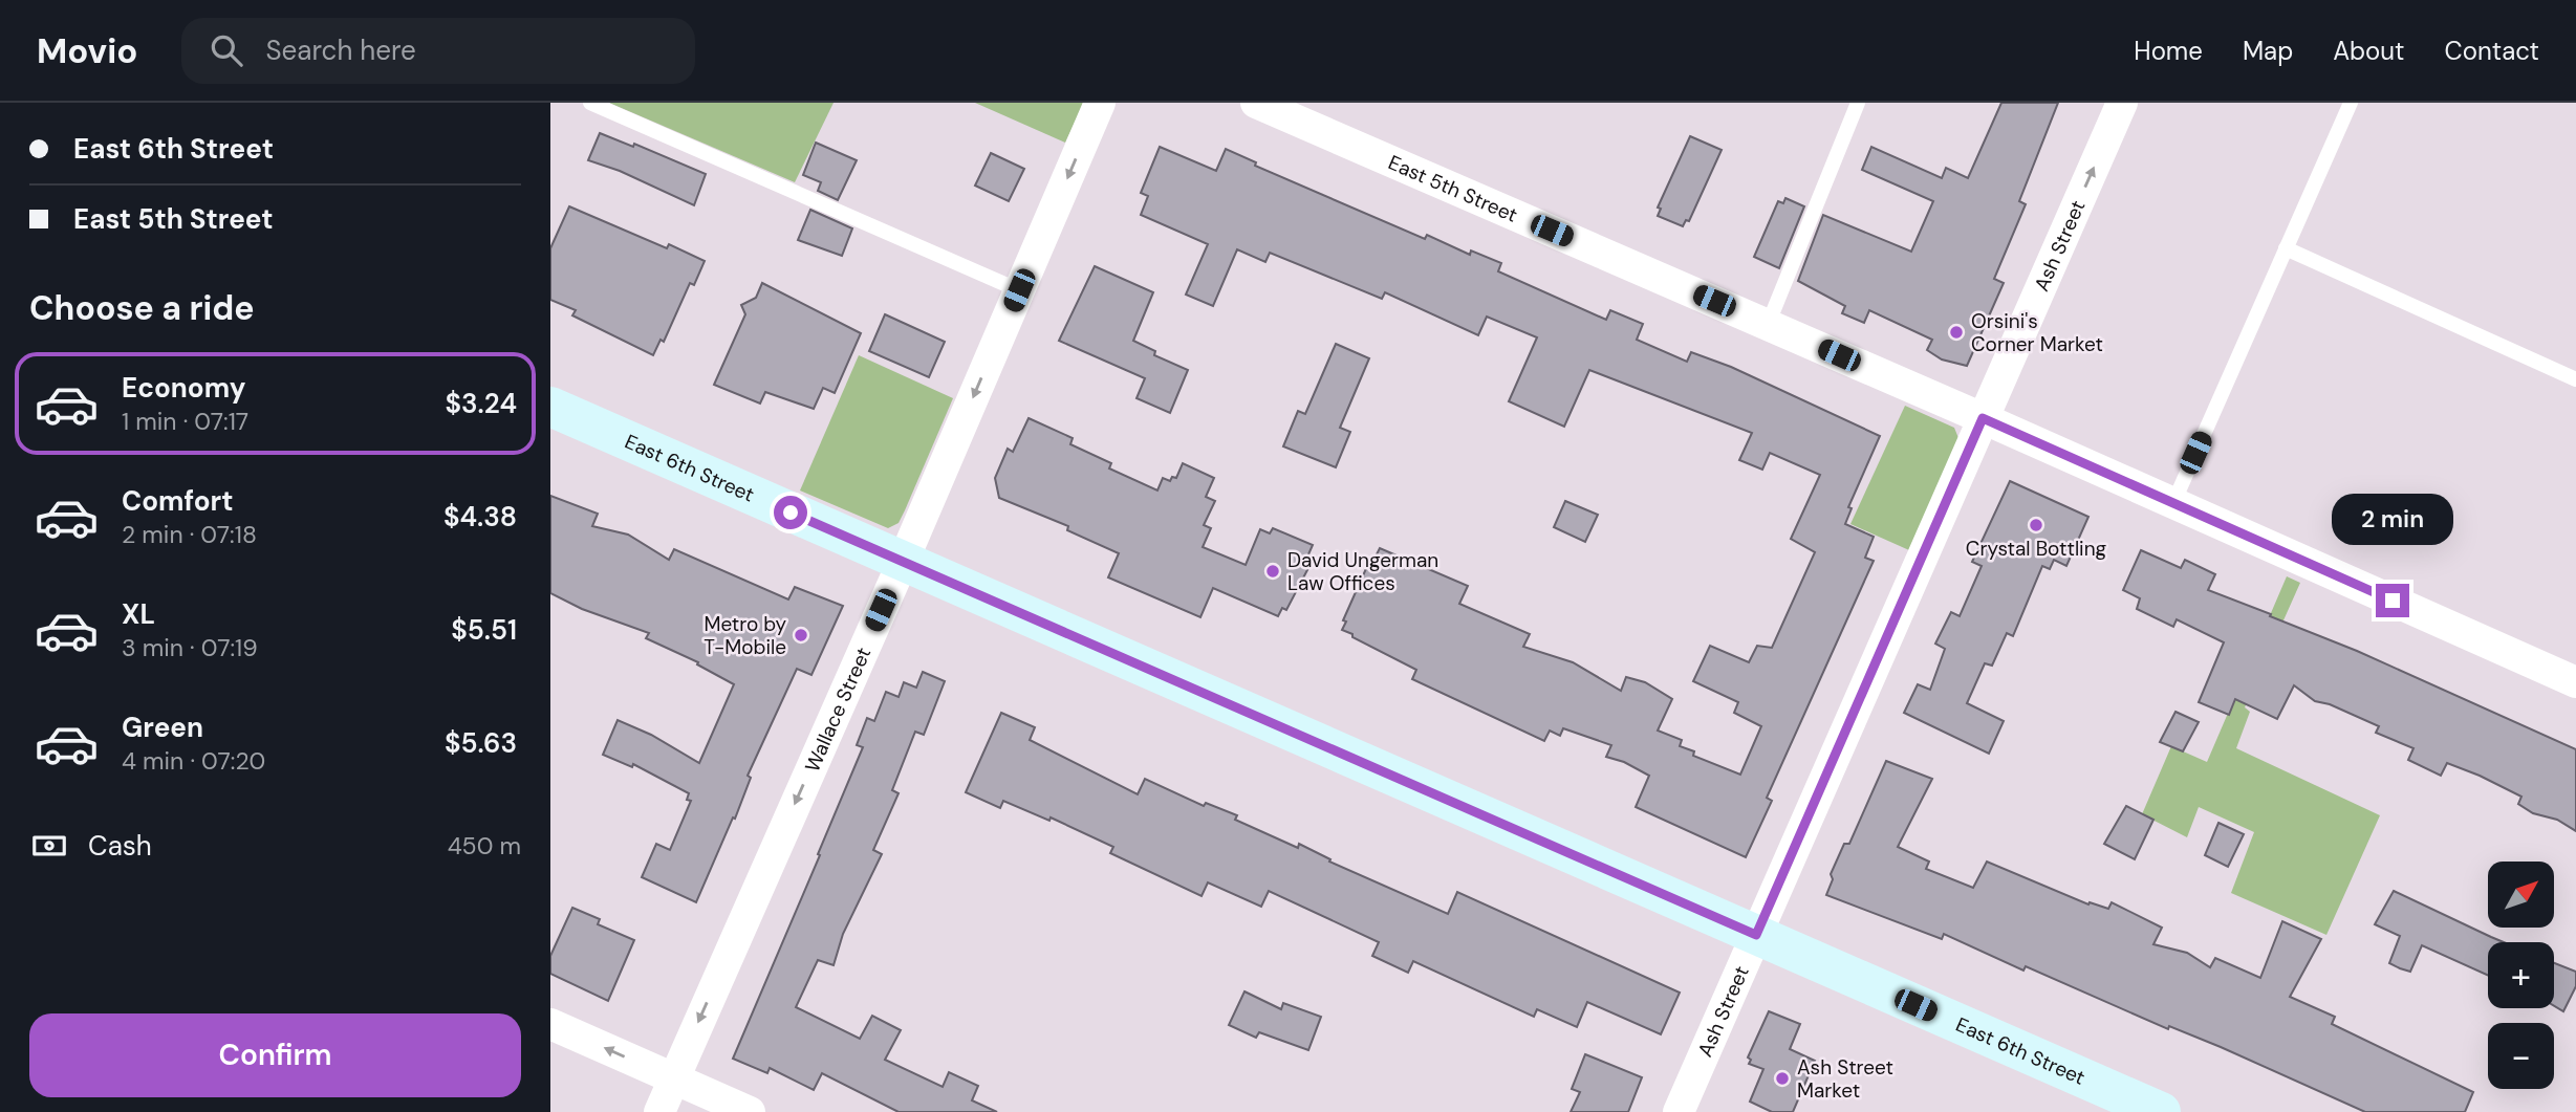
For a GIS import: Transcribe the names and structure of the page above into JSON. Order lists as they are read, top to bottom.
{
  "streets": {
    "main road": ["East 6th Street"],
    "street": ["East 5th Street", "Ash Street", "Wallace Street"]
  },
  "crossings": [
    ["East 5th Street", "Ash Street"],
    ["Ash Street", "East 6th Street"],
    ["East 6th Street", "Wallace Street"]
  ],
  "one_way": ["Wallace Street"],
  "places": [
    "Orsini's Corner Market",
    "Crystal Bottling",
    "David Ungerman Law Offices",
    "Metro by T-Mobile",
    "Ash Street Market"
  ],
  "north": "top right",
  "page": {
    "header": "Movio",
    "search": "Search here",
    "nav": [
      "Home",
      "Map",
      "About",
      "Contact"
    ],
    "banner": ["East 6th Street", "East 5th Street"],
    "heading": "Choose a ride",
    "list": [
      {
        "name": "Economy",
        "note": "1 min · 07:17",
        "value": "$3.24"
      },
      {
        "name": "Comfort",
        "note": "2 min · 07:18",
        "value": "$4.38"
      },
      {
        "name": "XL",
        "note": "3 min · 07:19",
        "value": "$5.51"
      },
      {
        "name": "Green",
        "note": "4 min · 07:20",
        "value": "$5.63"
      }
    ],
    "bubble": "2 min",
    "pay": ["Cash", "450 m"],
    "map_buttons": ["+", "−"],
    "buttons": "Confirm"
  }
}
